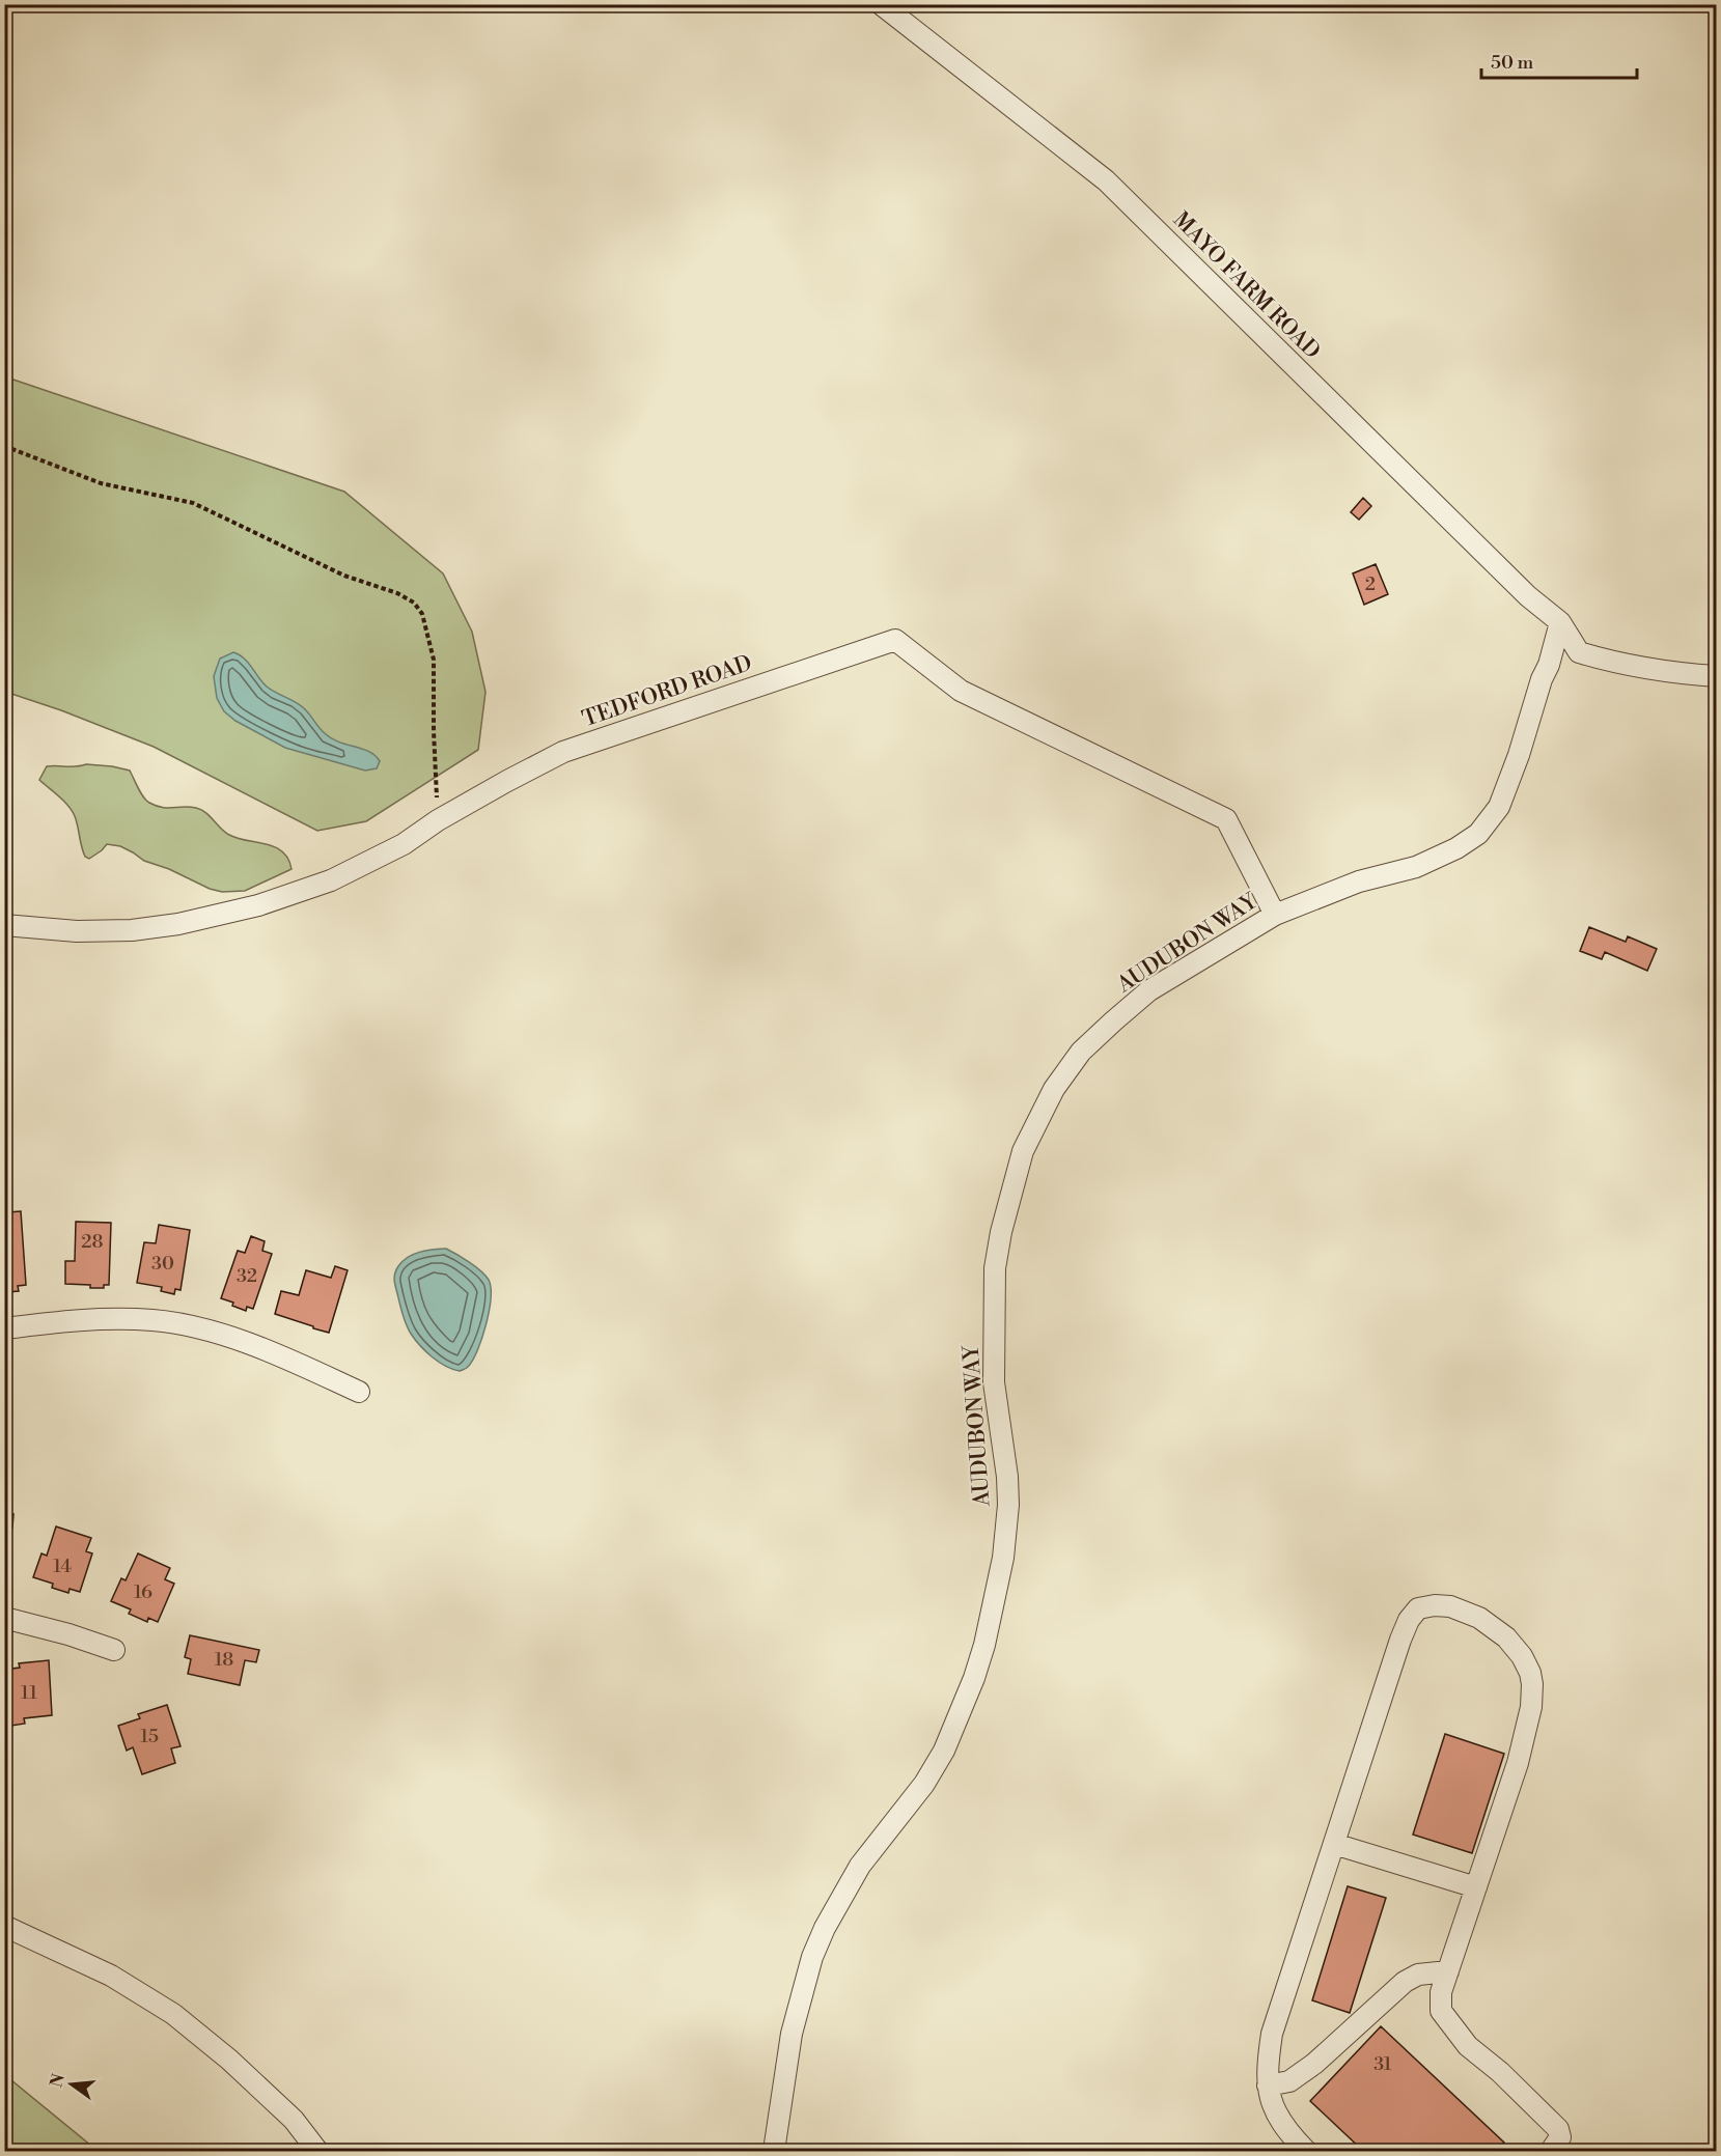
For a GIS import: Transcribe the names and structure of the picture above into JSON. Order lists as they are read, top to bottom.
{
  "streets": {
    "street": ["MAYO FARM ROAD", "TEDFORD ROAD", "AUDUBON WAY"]
  },
  "crossings": [
    ["MAYO FARM ROAD", "AUDUBON WAY"],
    ["TEDFORD ROAD", "AUDUBON WAY"]
  ],
  "house_numbers": [
    "2",
    "28",
    "30",
    "32",
    "14",
    "16",
    "18",
    "11",
    "15",
    "31"
  ],
  "scale_bar": "50 m",
  "north": "left"
}
